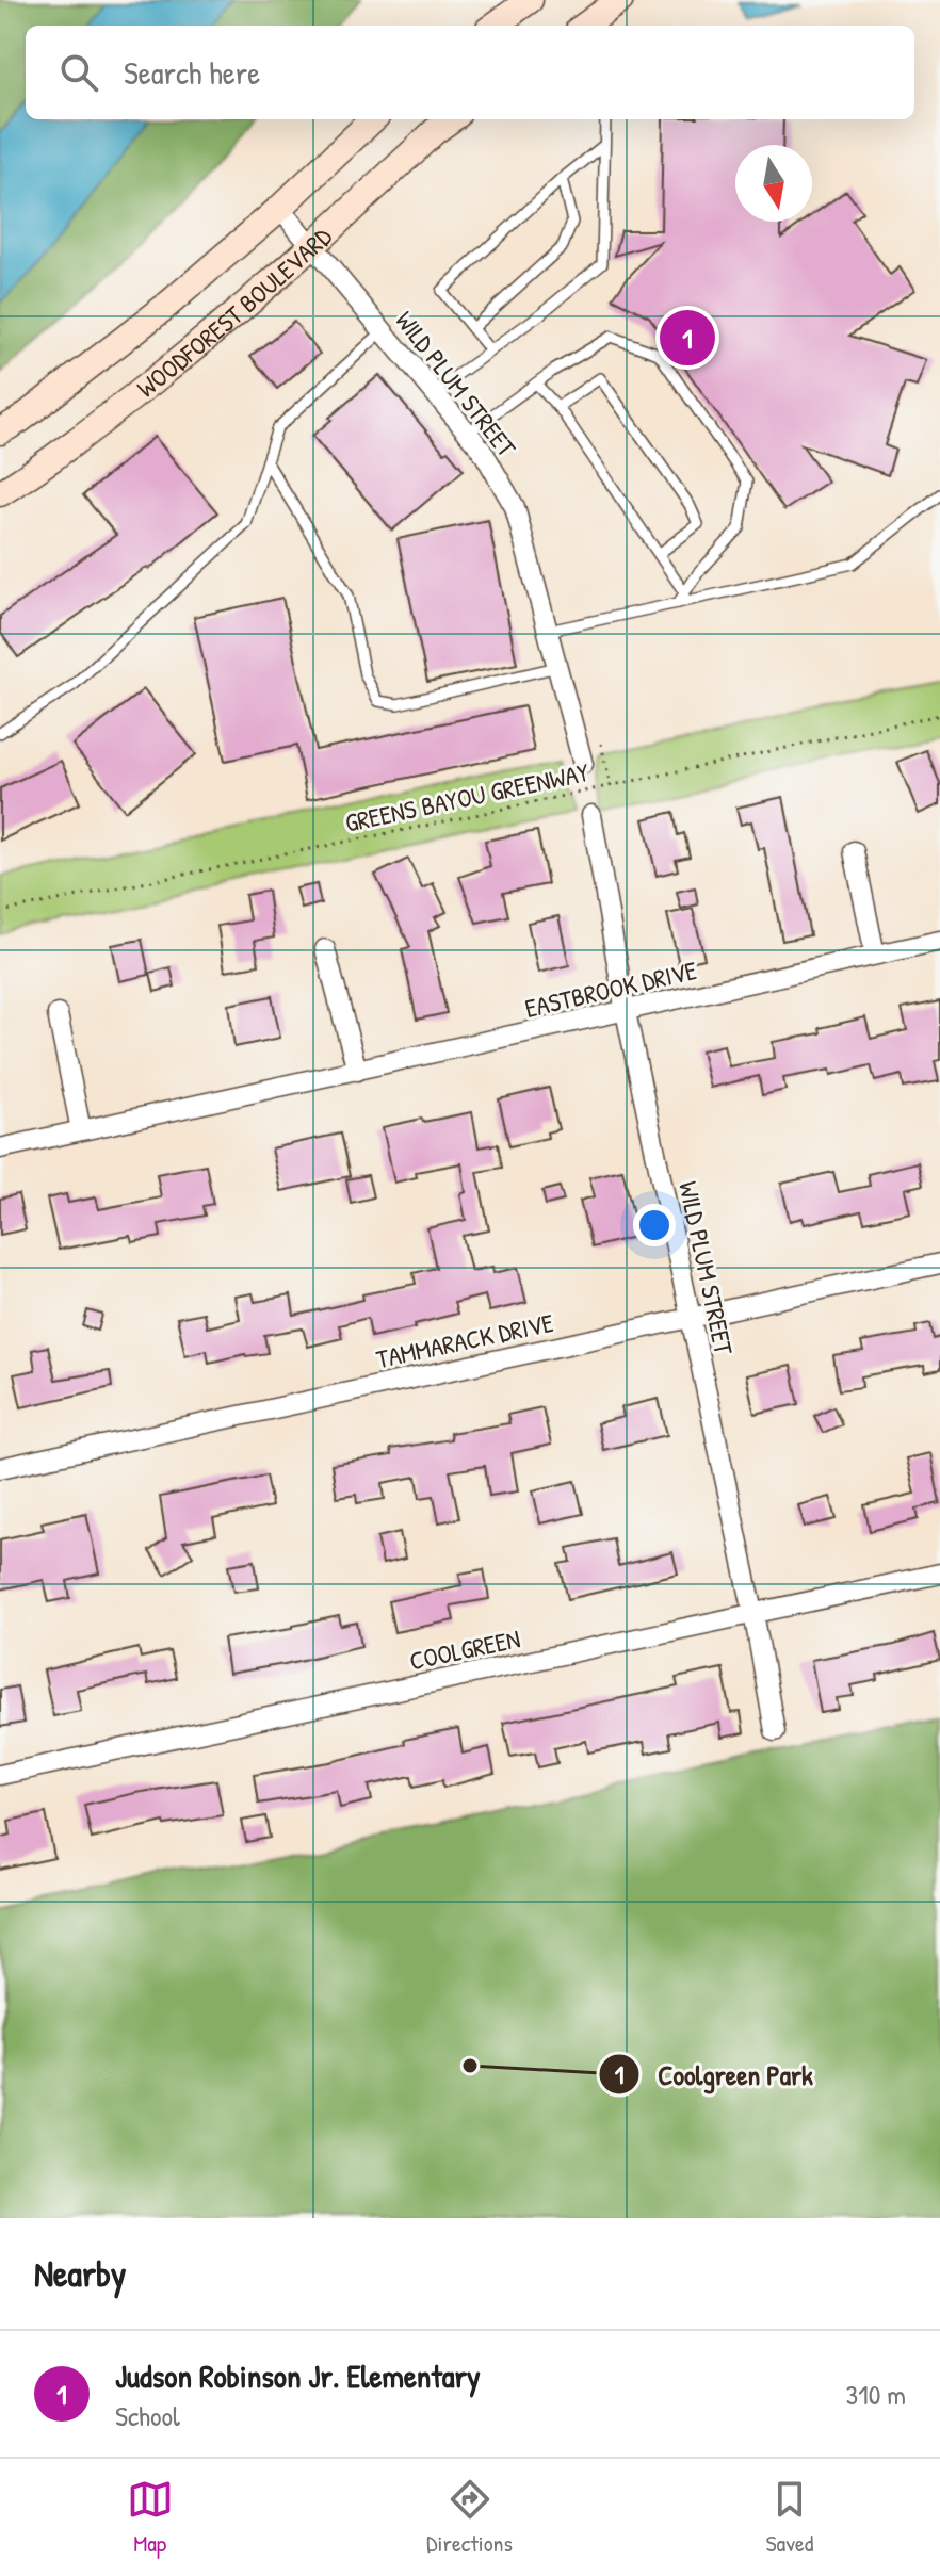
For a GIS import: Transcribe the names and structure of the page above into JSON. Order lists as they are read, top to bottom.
{
  "streets": {
    "main road": ["WOODFOREST BOULEVARD"],
    "street": [
      "WILD PLUM STREET",
      "EASTBROOK DRIVE",
      "TAMMARACK DRIVE",
      "COOLGREEN"
    ],
    "path": ["GREENS BAYOU GREENWAY"]
  },
  "crossings": [
    ["WOODFOREST BOULEVARD", "WILD PLUM STREET"],
    ["WILD PLUM STREET", "EASTBROOK DRIVE"],
    ["WILD PLUM STREET", "TAMMARACK DRIVE"],
    ["WILD PLUM STREET", "COOLGREEN"]
  ],
  "places": ["Coolgreen Park"],
  "north": "bottom",
  "page": {
    "search": "Search here",
    "pins": "1",
    "heading": "Nearby",
    "list": [
      {
        "mark": "1",
        "name": "Judson Robinson Jr. Elementary",
        "note": "School",
        "value": "310 m"
      }
    ],
    "nav": ["Map", "Directions", "Saved"]
  }
}
